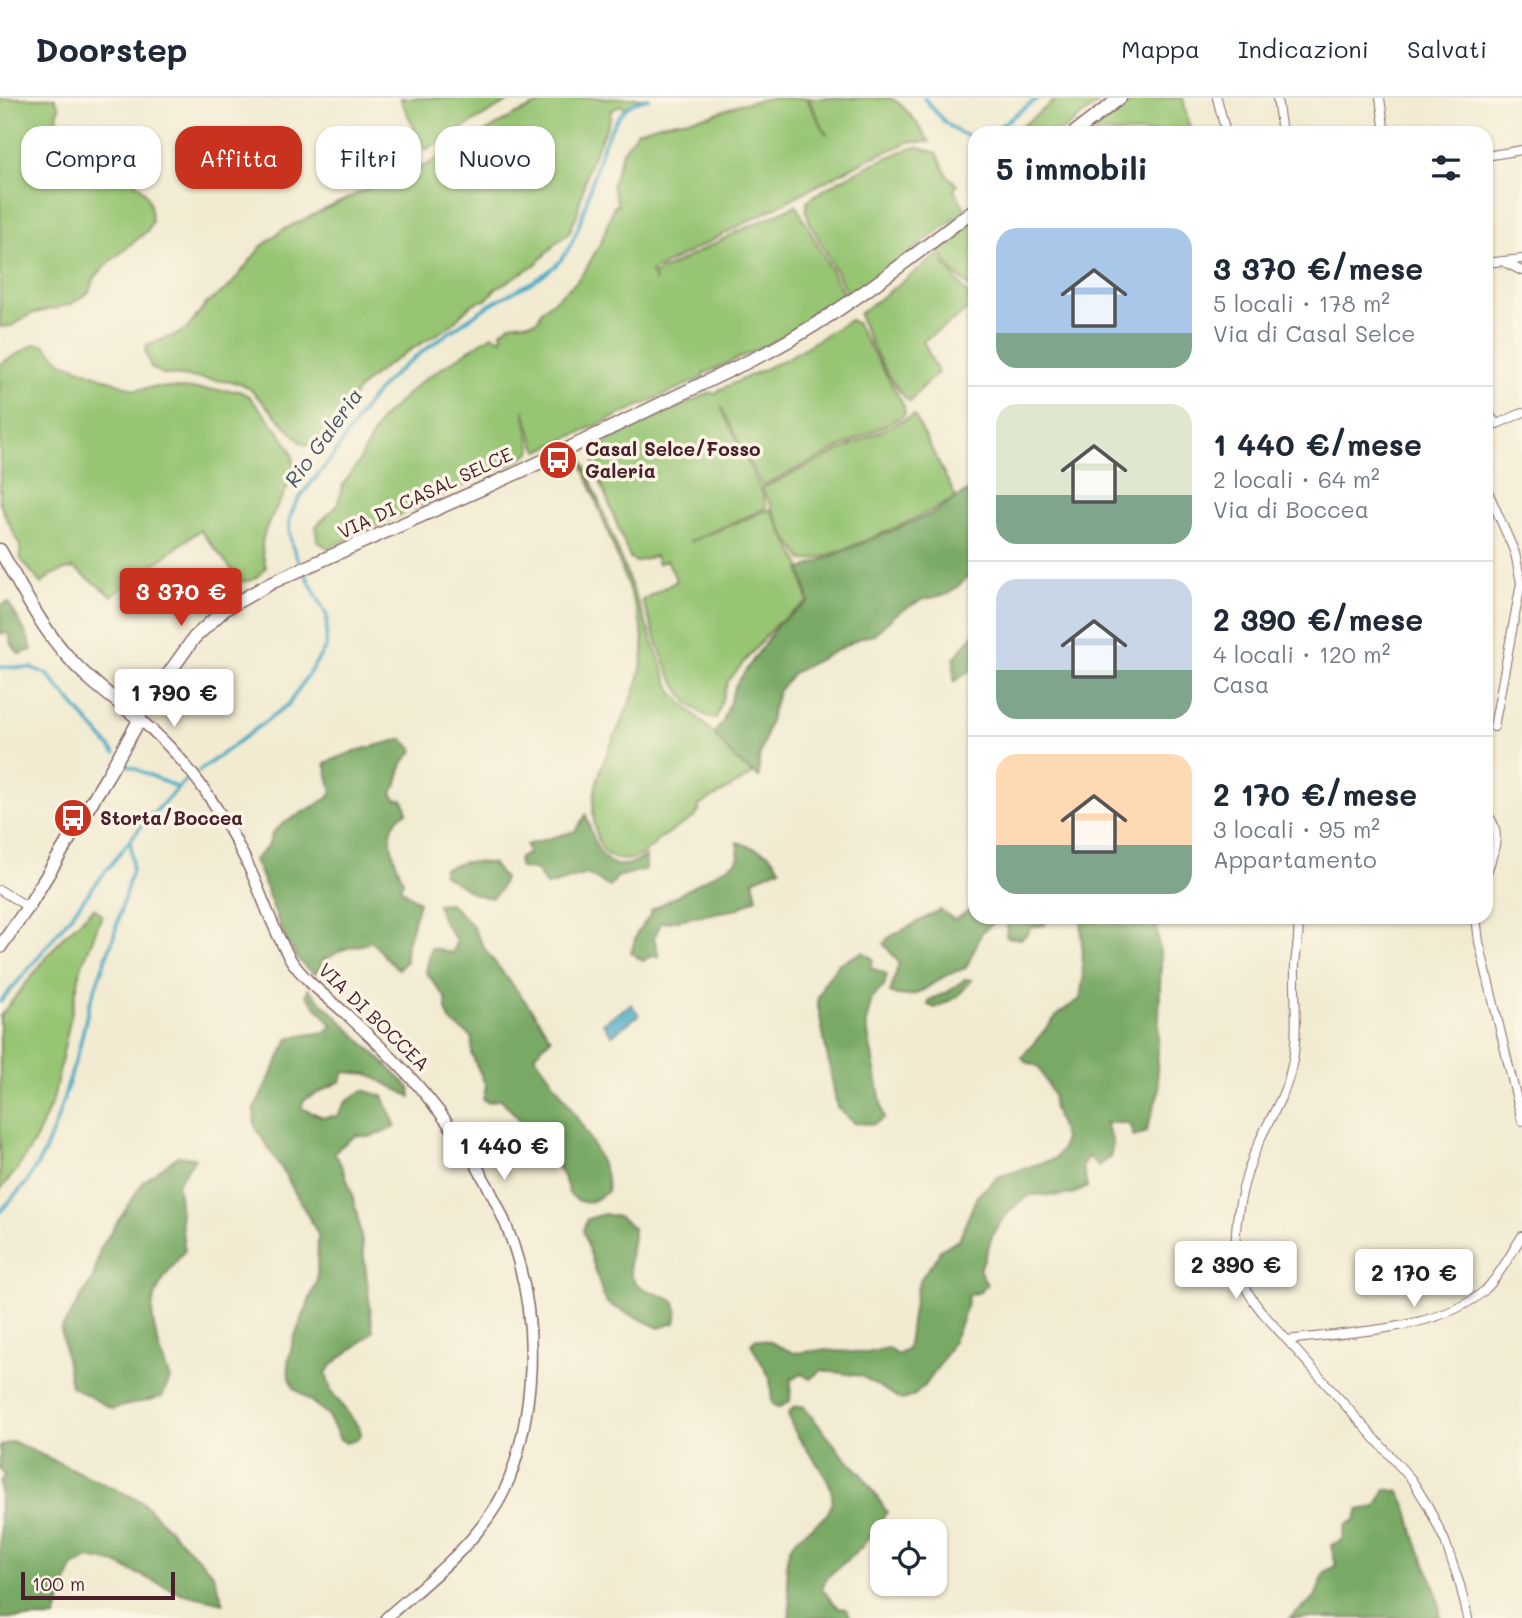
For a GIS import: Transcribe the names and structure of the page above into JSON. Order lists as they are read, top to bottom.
{
  "streets": {
    "main road": ["VIA DI CASAL SELCE", "VIA DI BOCCEA"]
  },
  "crossings": [
    ["VIA DI CASAL SELCE", "VIA DI BOCCEA"]
  ],
  "water": ["Rio Galeria"],
  "places": {
    "bus stop": ["Casal Selce/Fosso Galeria", "Storta/Boccea"]
  },
  "scale_bar": "100 m",
  "page": {
    "header": "Doorstep",
    "nav": ["Mappa", "Indicazioni", "Salvati"],
    "chip": [
      "Compra",
      "Affitta",
      "Filtri",
      "Nuovo"
    ],
    "heading": "5 immobili",
    "list": [
      {
        "name": "3 370 €/mese",
        "note": "5 locali · 178 m² · Via di Casal Selce"
      },
      {
        "name": "1 440 €/mese",
        "note": "2 locali · 64 m² · Via di Boccea"
      },
      {
        "name": "2 390 €/mese",
        "note": "4 locali · 120 m² · Casa"
      },
      {
        "name": "2 170 €/mese",
        "note": "3 locali · 95 m² · Appartamento"
      }
    ],
    "price": [
      "3 370 €",
      "1 790 €",
      "1 440 €",
      "2 390 €",
      "2 170 €"
    ],
    "scale": "100 m"
  }
}
